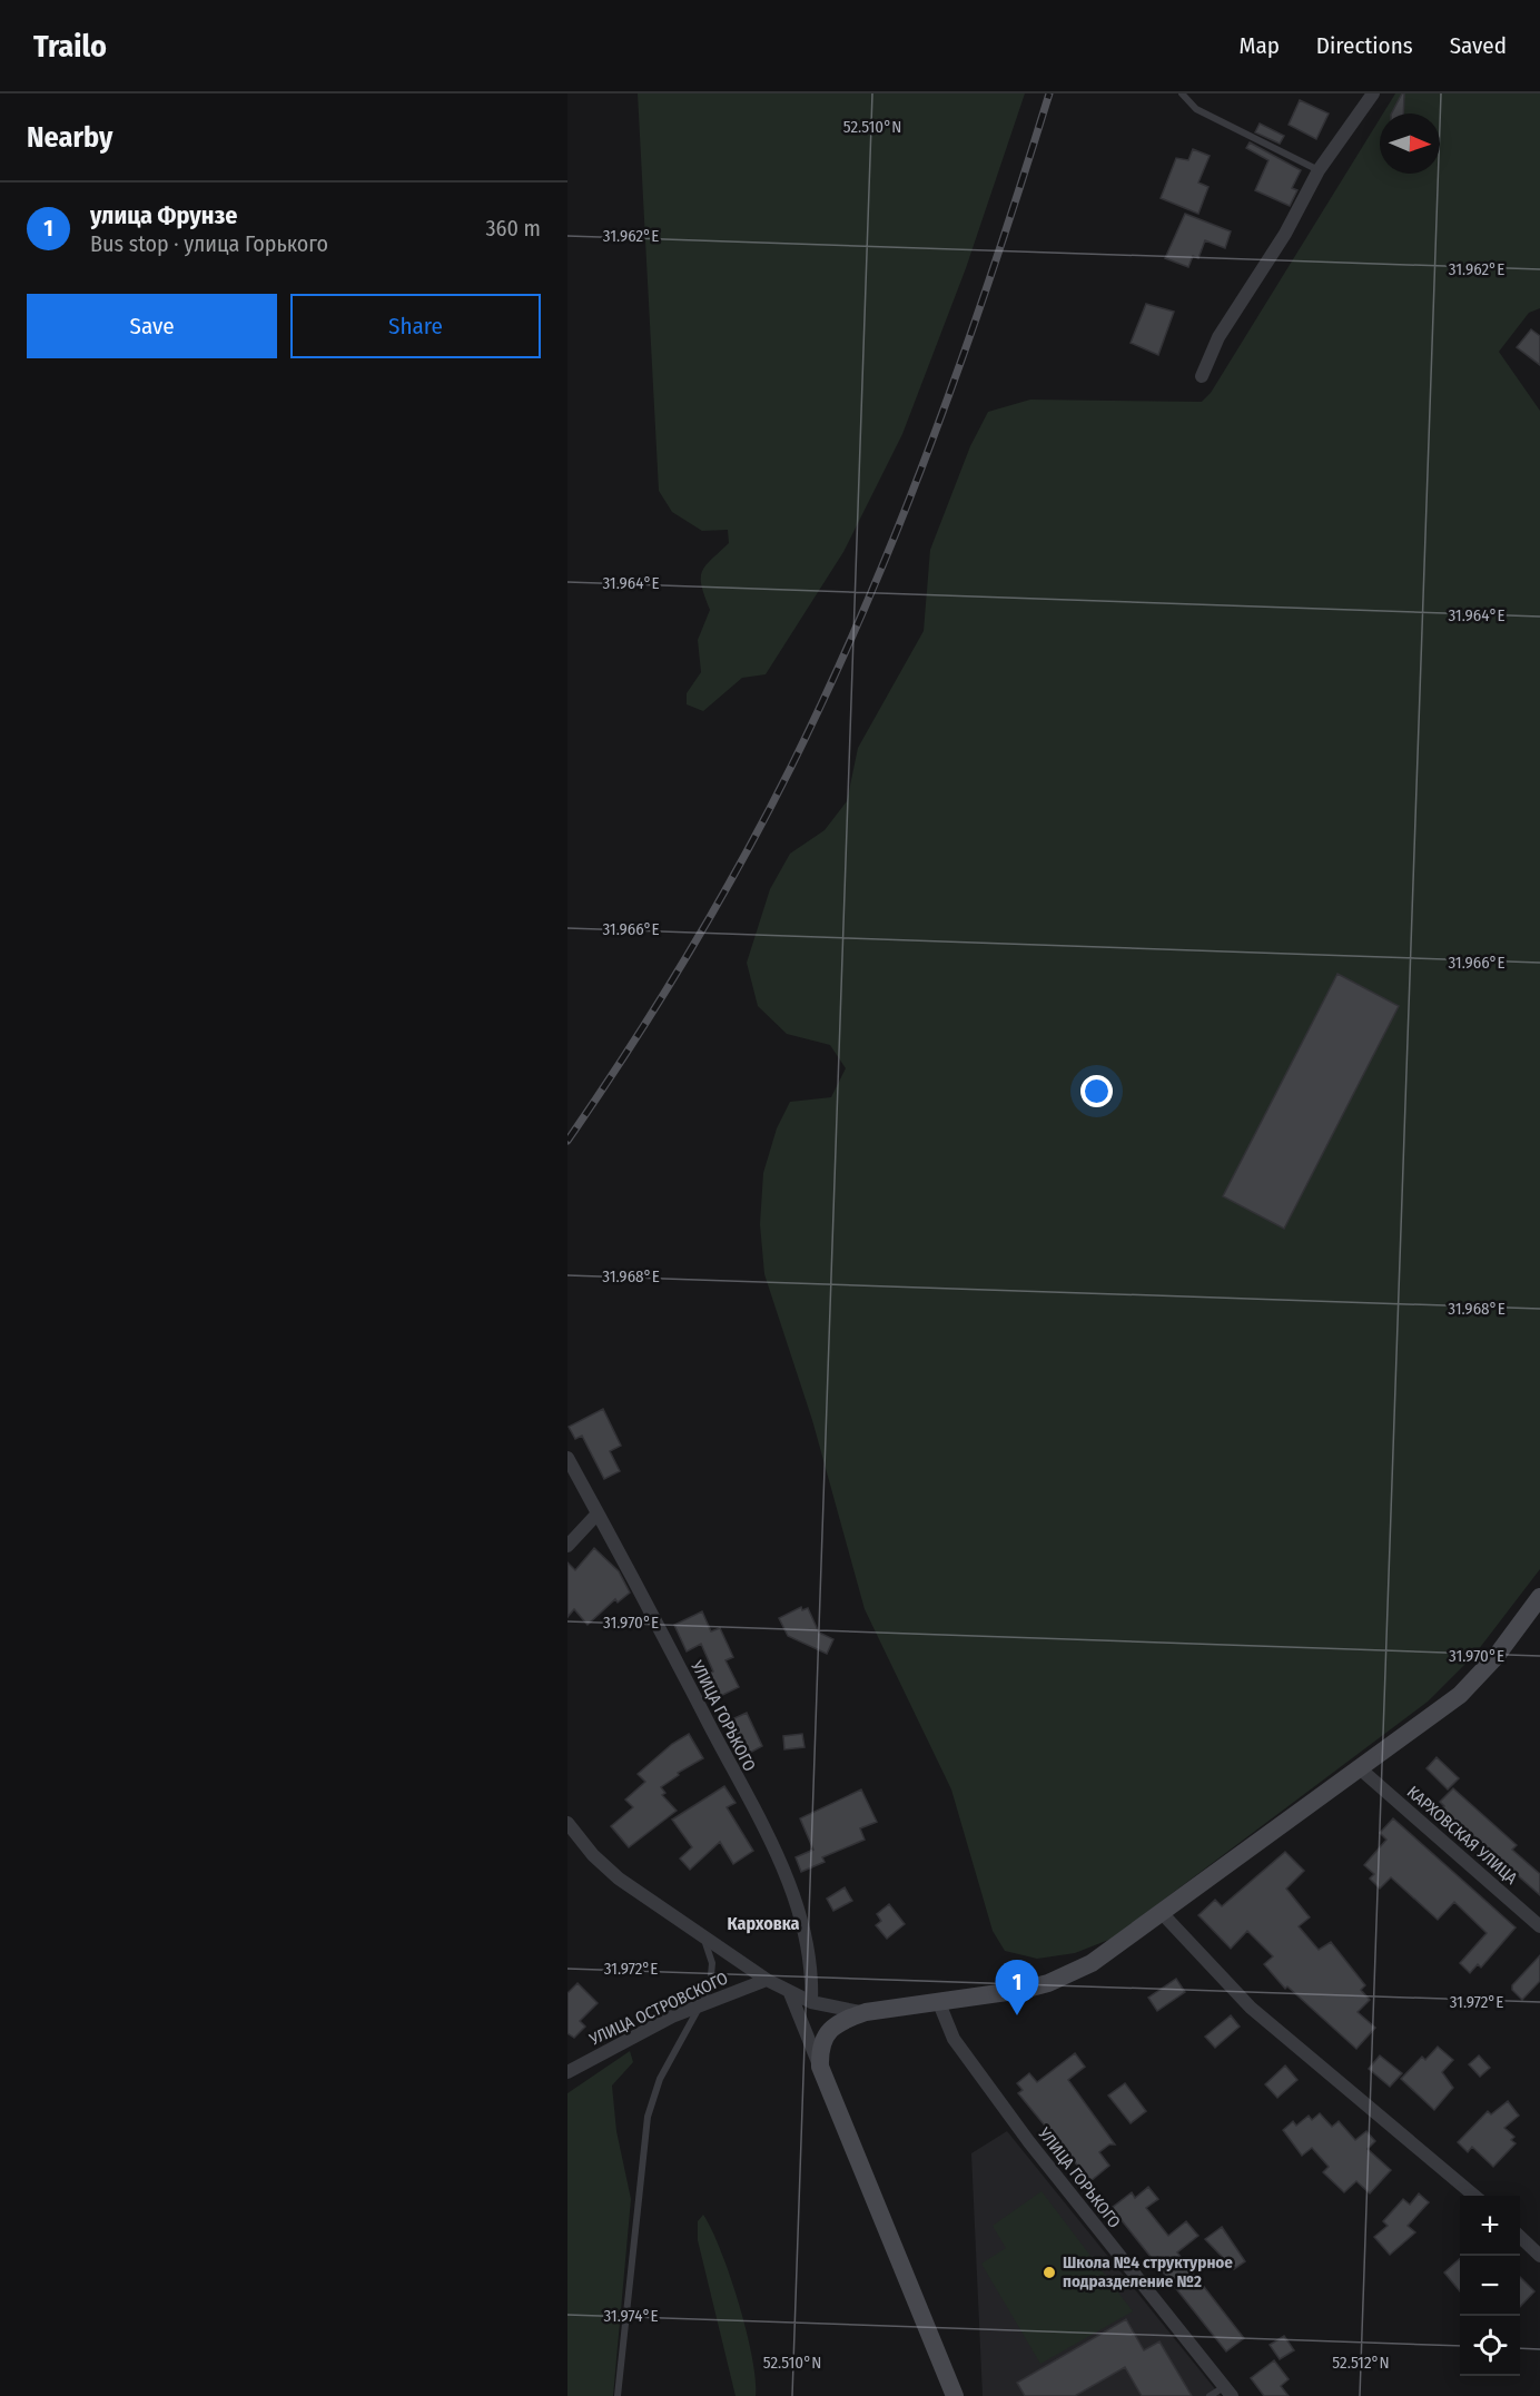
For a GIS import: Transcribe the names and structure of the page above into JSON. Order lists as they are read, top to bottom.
{
  "streets": {
    "street": ["УЛИЦА ГОРЬКОГО", "КАРХОВСКАЯ УЛИЦА", "УЛИЦА ОСТРОВСКОГО"]
  },
  "districts": ["Карховка"],
  "places": ["Школа №4 структурное подразделение №2"],
  "north": "right",
  "page": {
    "header": "Trailo",
    "nav": ["Map", "Directions", "Saved"],
    "heading": "Nearby",
    "list": [
      {
        "mark": "1",
        "name": "улица Фрунзе",
        "note": "Bus stop · улица Горького",
        "value": "360 m"
      }
    ],
    "buttons": ["Save", "Share"],
    "pins": "1",
    "map_buttons": ["+", "−"]
  },
  "coordinates": [
    "52.510°N",
    "31.962°E",
    "31.964°E",
    "31.966°E",
    "31.968°E",
    "31.970°E",
    "31.972°E",
    "31.974°E",
    "52.512°N"
  ]
}
